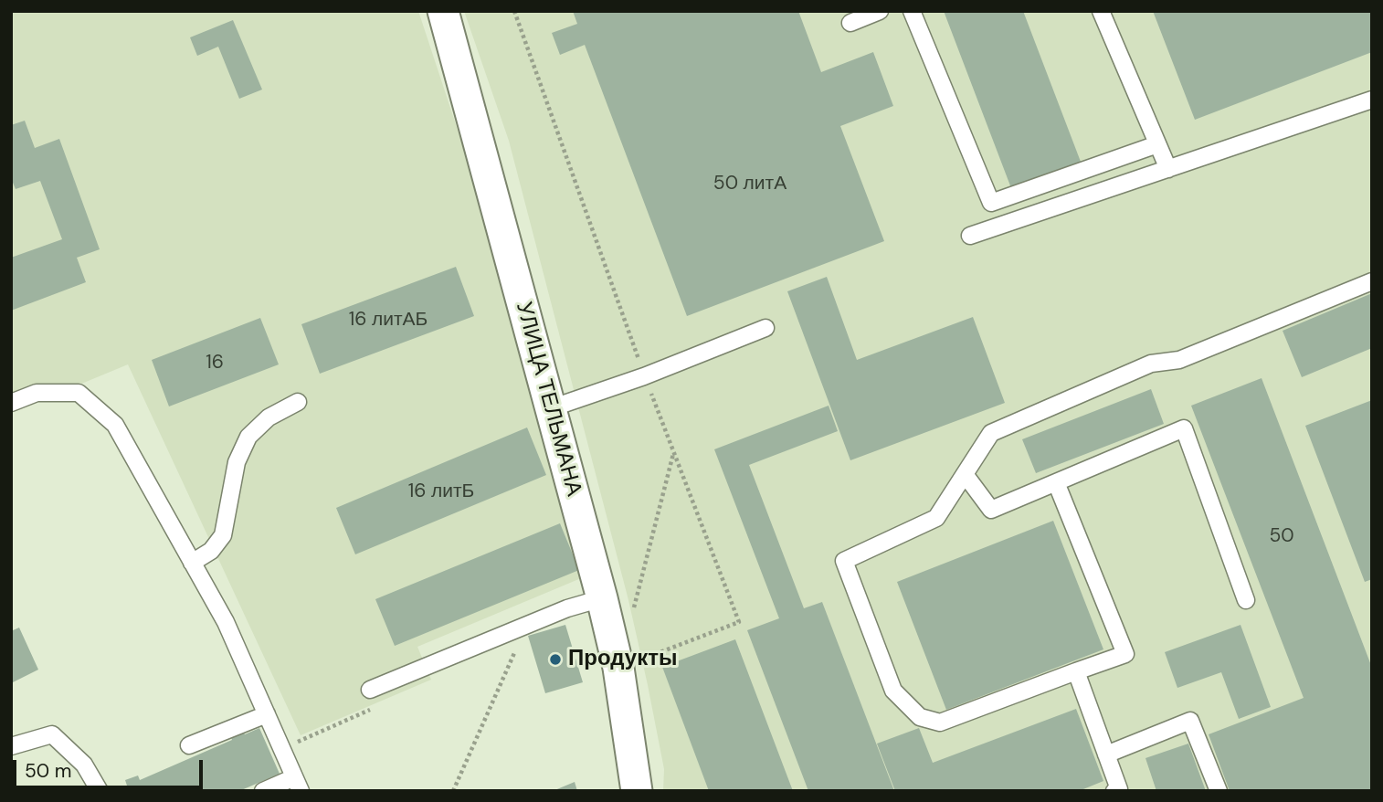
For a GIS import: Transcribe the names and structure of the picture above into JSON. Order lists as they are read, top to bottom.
{
  "streets": {
    "street": ["УЛИЦА ТЕЛЬМАНА"]
  },
  "places": ["Продукты"],
  "house_numbers": [
    "50 литА",
    "16 литАБ",
    "16",
    "16 литБ",
    "50"
  ],
  "scale_bar": "50 m"
}
